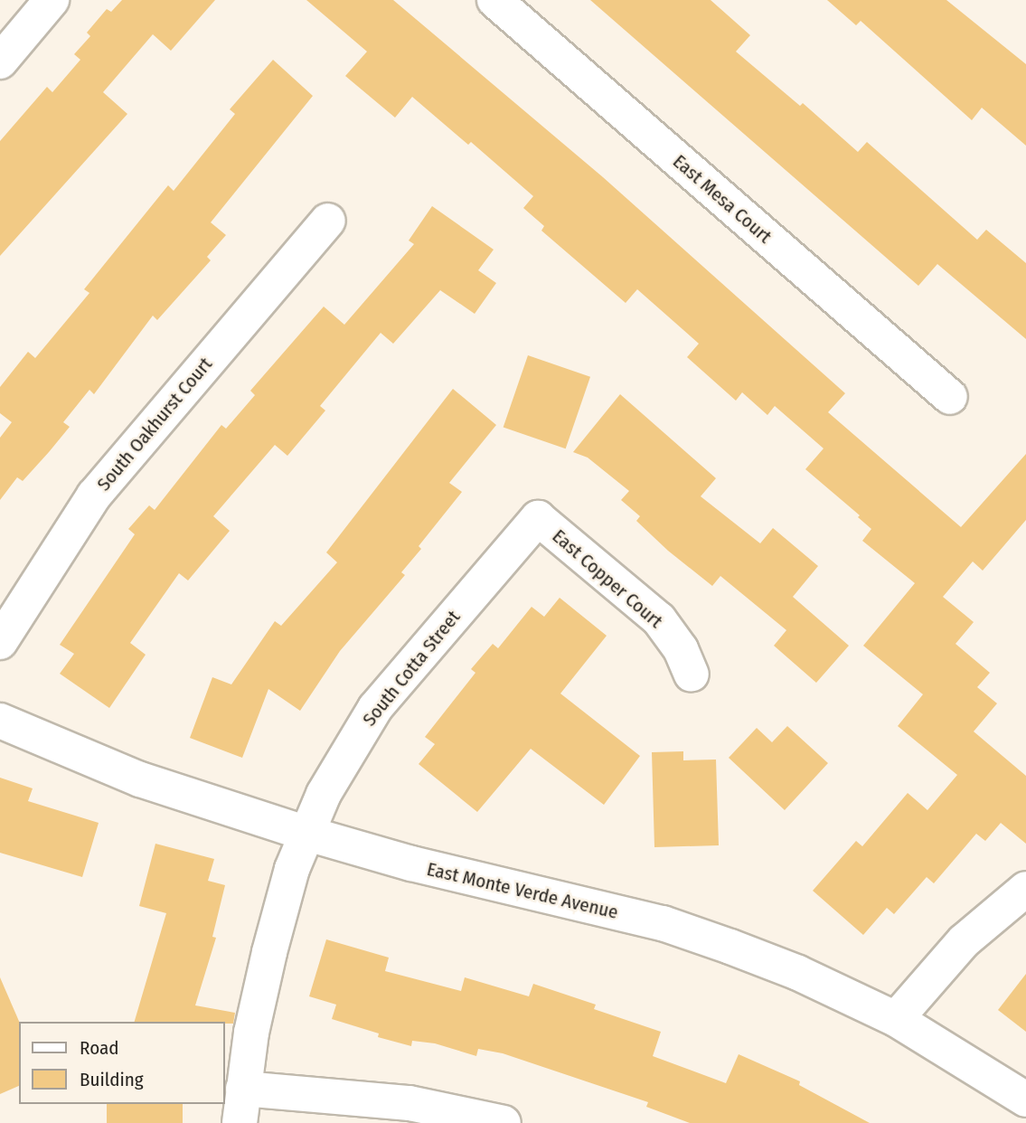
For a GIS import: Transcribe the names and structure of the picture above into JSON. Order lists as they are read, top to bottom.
{
  "streets": {
    "street": [
      "East Mesa Court",
      "South Oakhurst Court",
      "East Copper Court",
      "South Cotta Street",
      "East Monte Verde Avenue"
    ]
  },
  "crossings": [
    ["East Copper Court", "South Cotta Street"],
    ["South Cotta Street", "East Monte Verde Avenue"]
  ],
  "legend": ["Road", "Building"]
}
